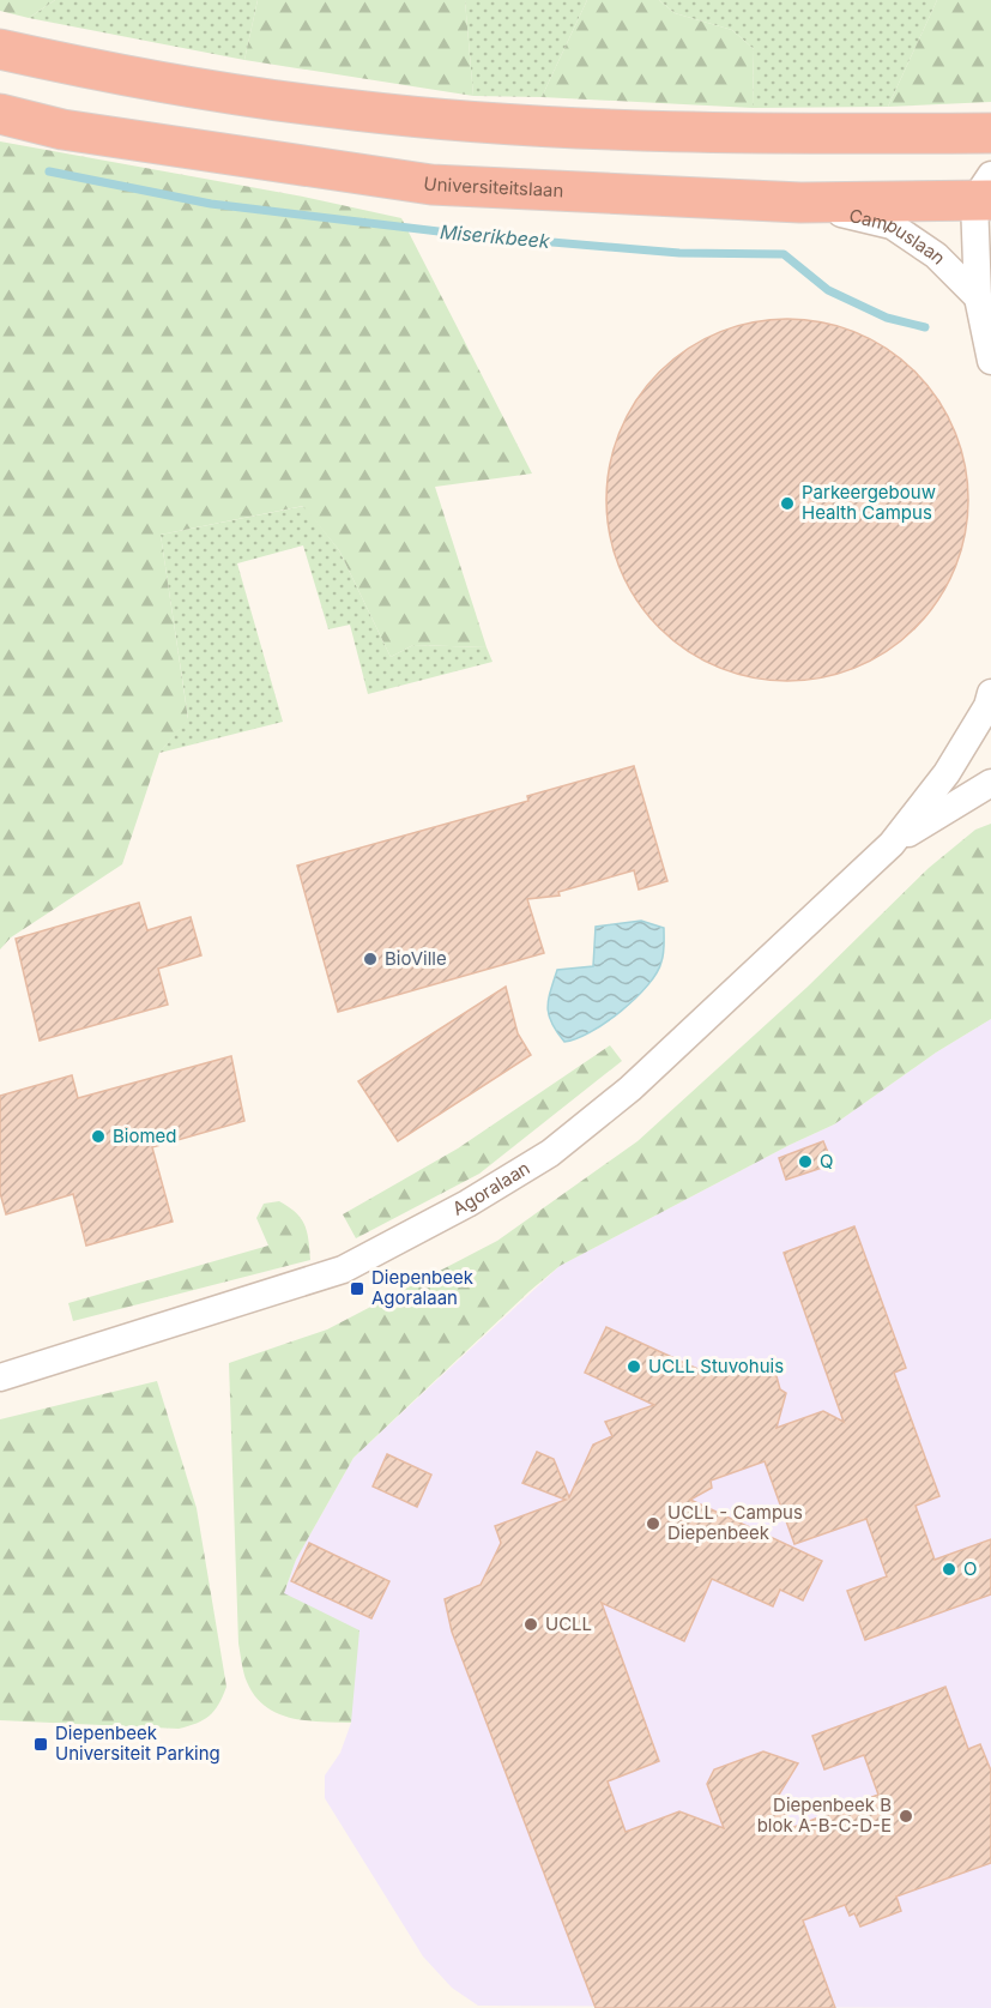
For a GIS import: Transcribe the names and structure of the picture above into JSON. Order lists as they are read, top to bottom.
{
  "streets": {
    "highway": ["Universiteitslaan"],
    "street": ["Campuslaan", "Agoralaan"]
  },
  "crossings": [
    ["Universiteitslaan", "Campuslaan"]
  ],
  "water": ["Miserikbeek"],
  "places": {
    "other": [
      "Parkeergebouw Health Campus",
      "BioVille",
      "Biomed",
      "Q",
      "UCLL Stuvohuis",
      "UCLL - Campus Diepenbeek",
      "O",
      "UCLL",
      "Diepenbeek B blok A-B-C-D-E"
    ],
    "transit": ["Diepenbeek Agoralaan", "Diepenbeek Universiteit Parking"]
  }
}
